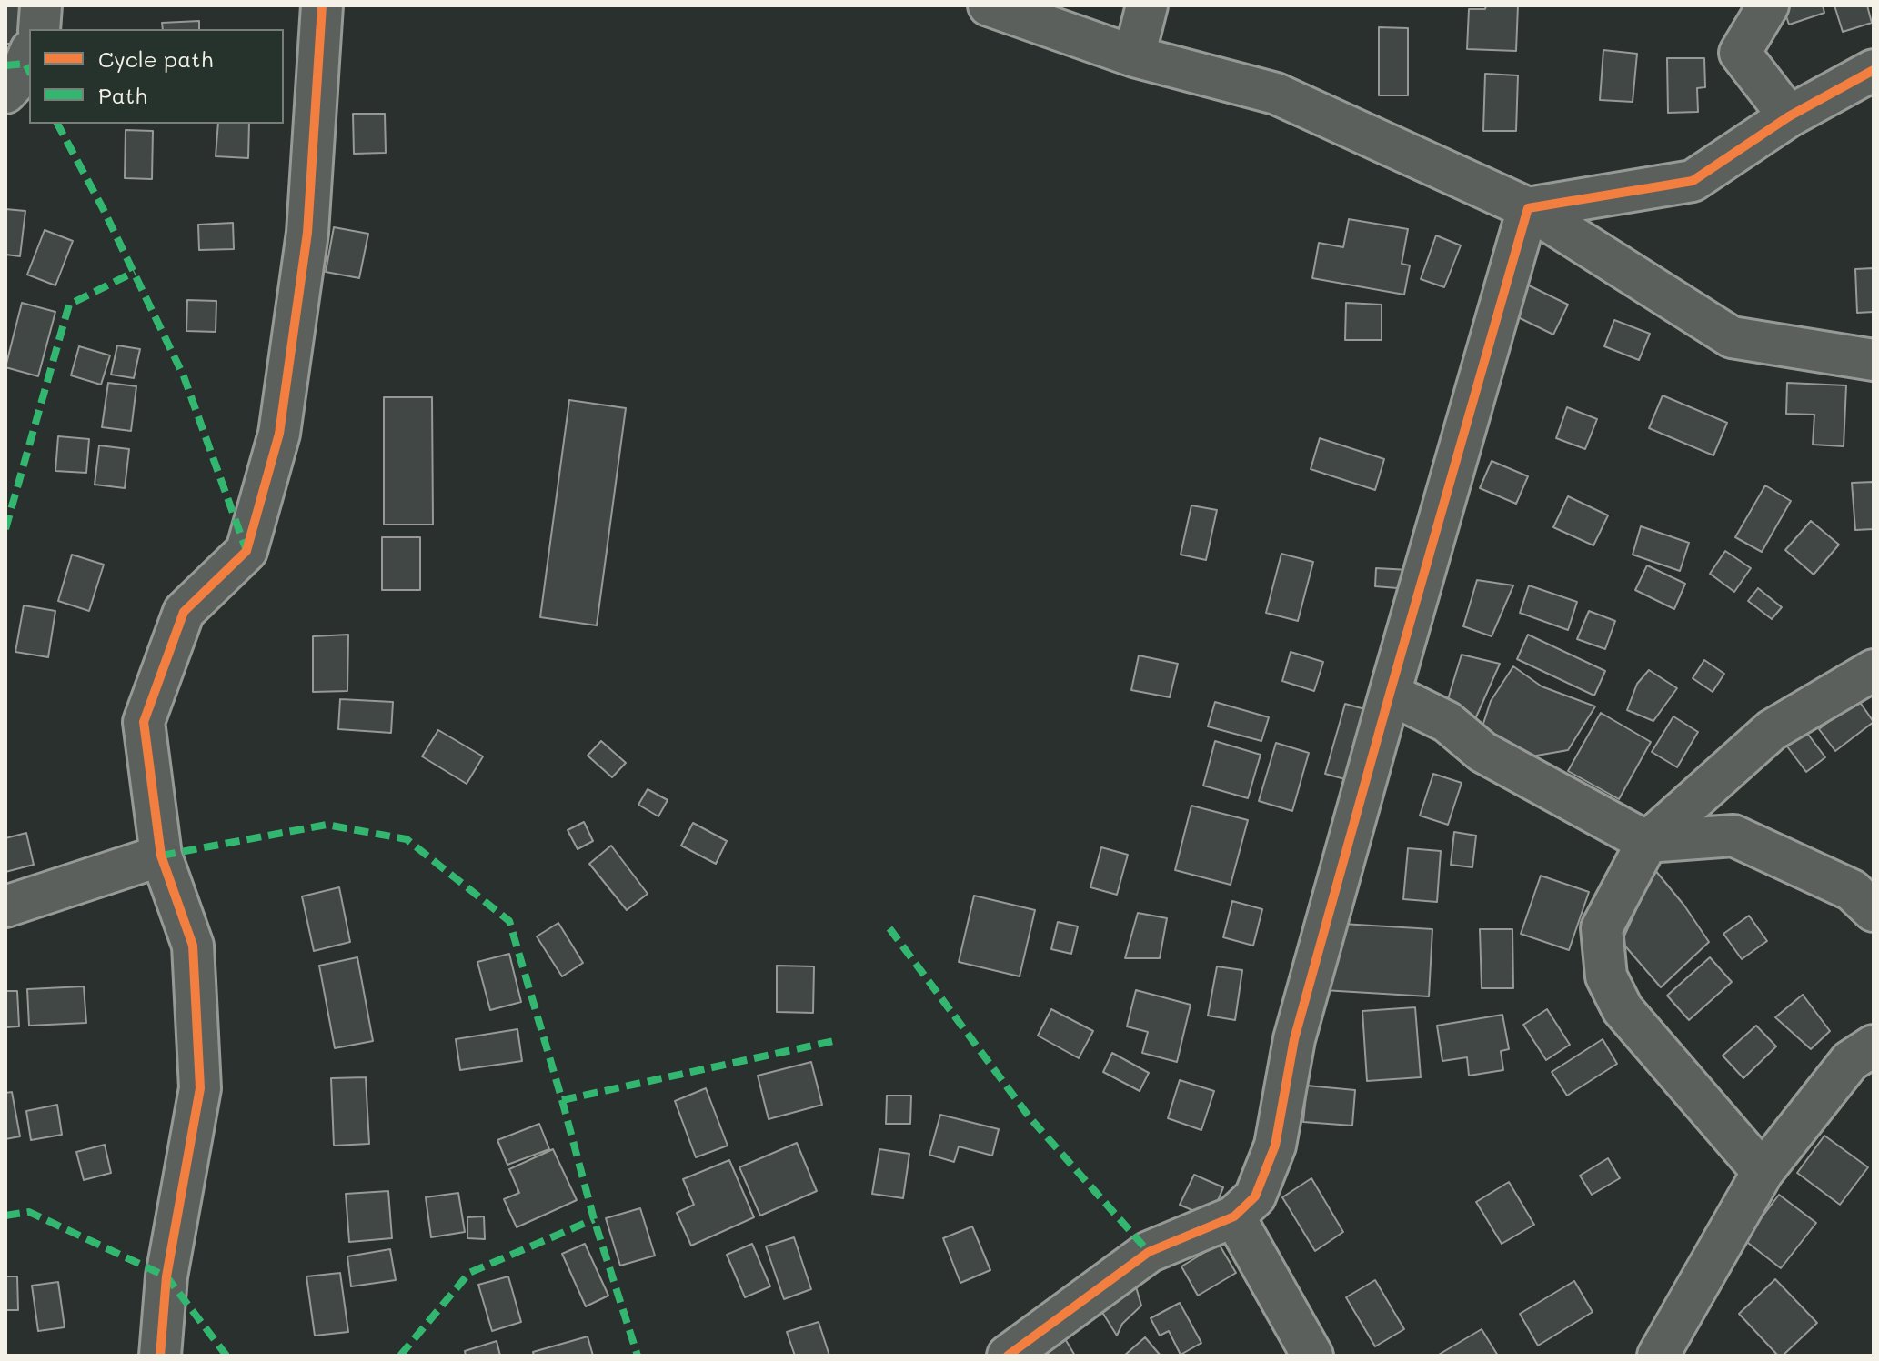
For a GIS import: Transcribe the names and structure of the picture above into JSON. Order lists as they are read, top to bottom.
{
  "legend": ["Cycle path", "Path"]
}
